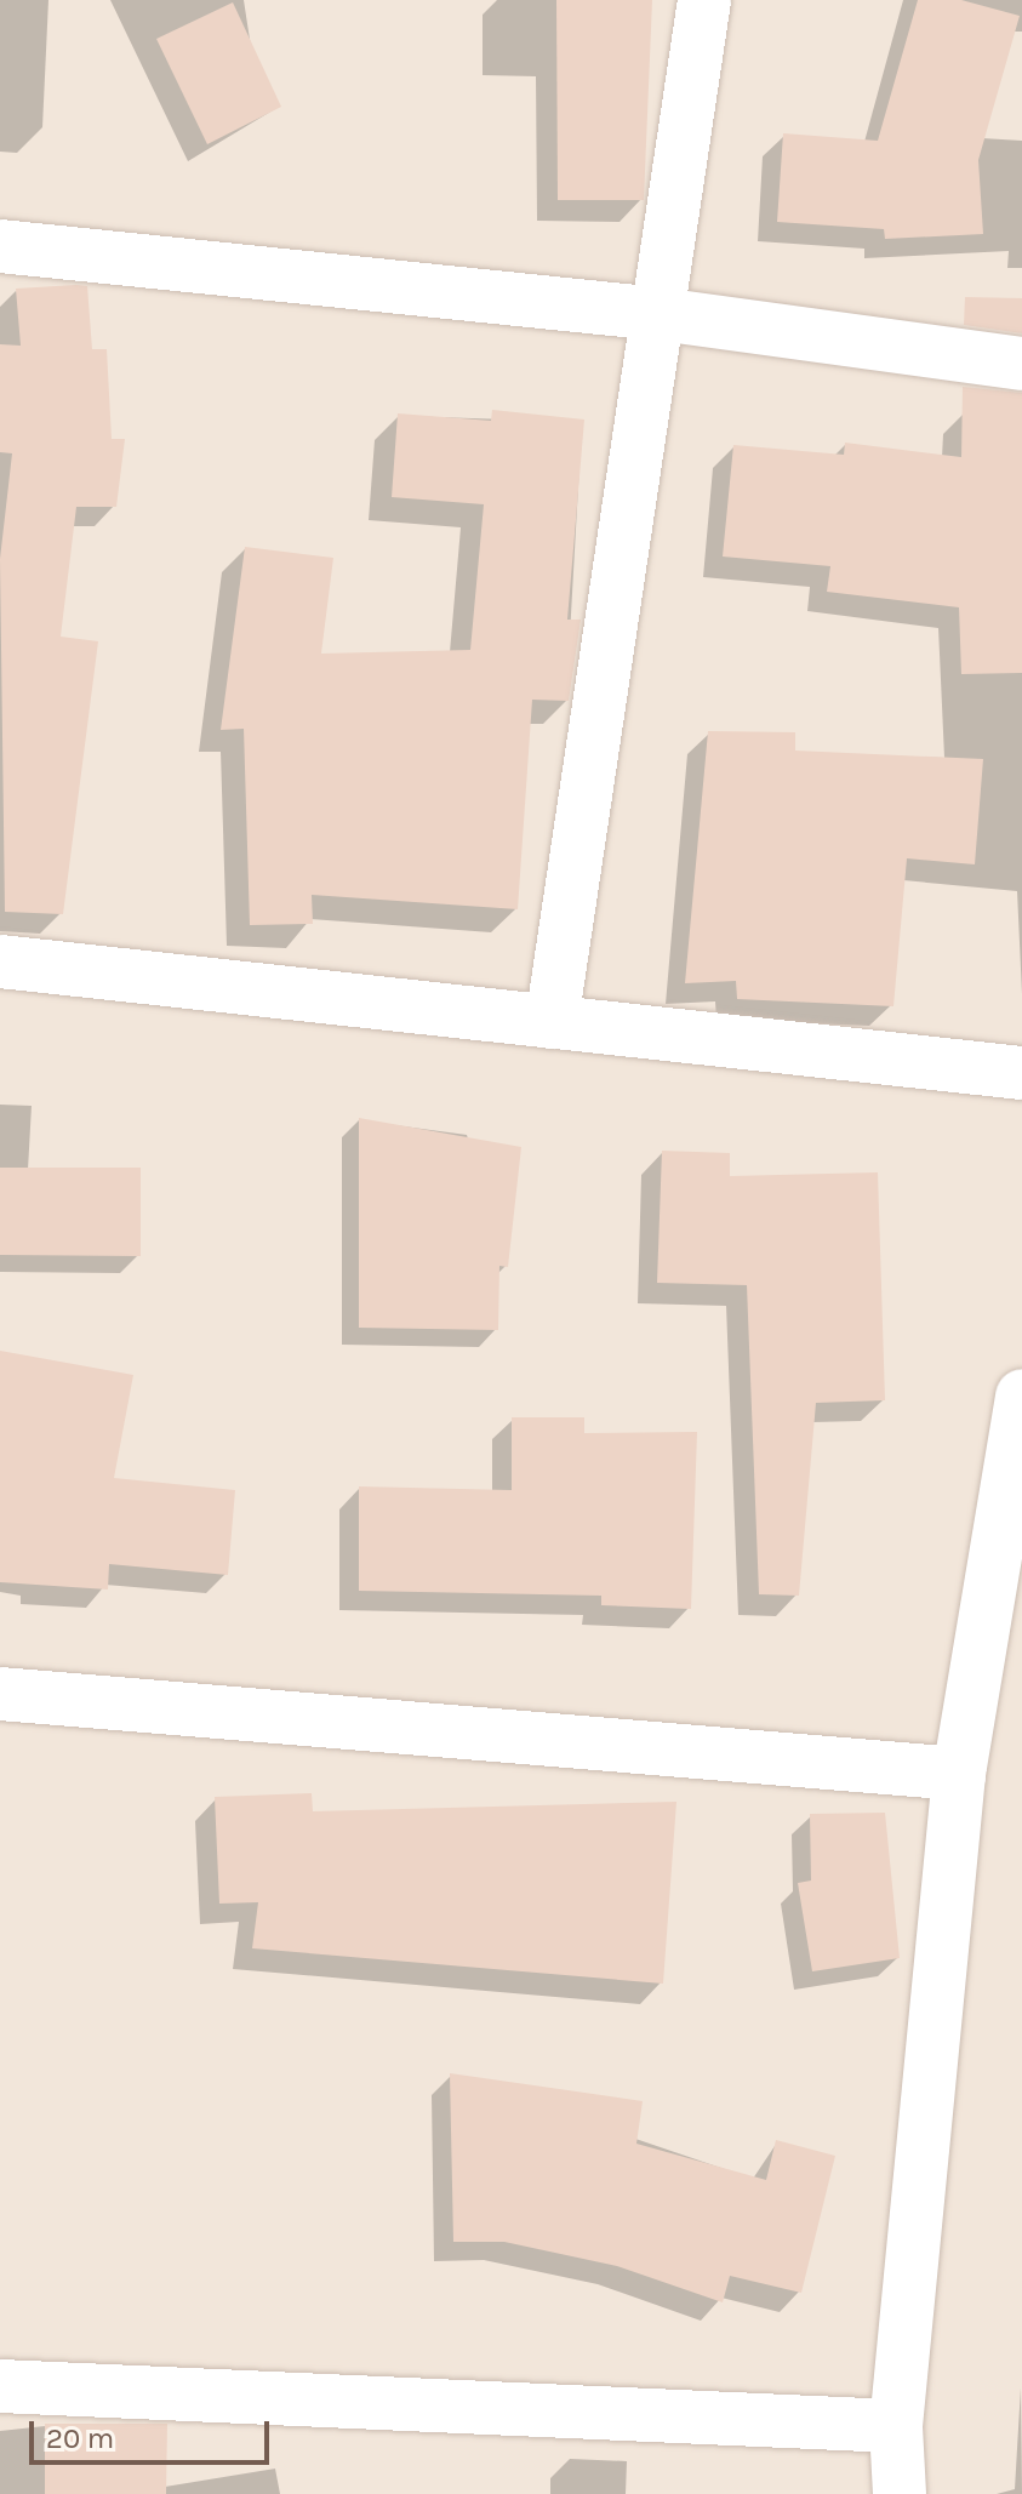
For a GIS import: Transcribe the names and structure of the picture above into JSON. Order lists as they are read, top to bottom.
{
  "scale_bar": "20 m"
}
